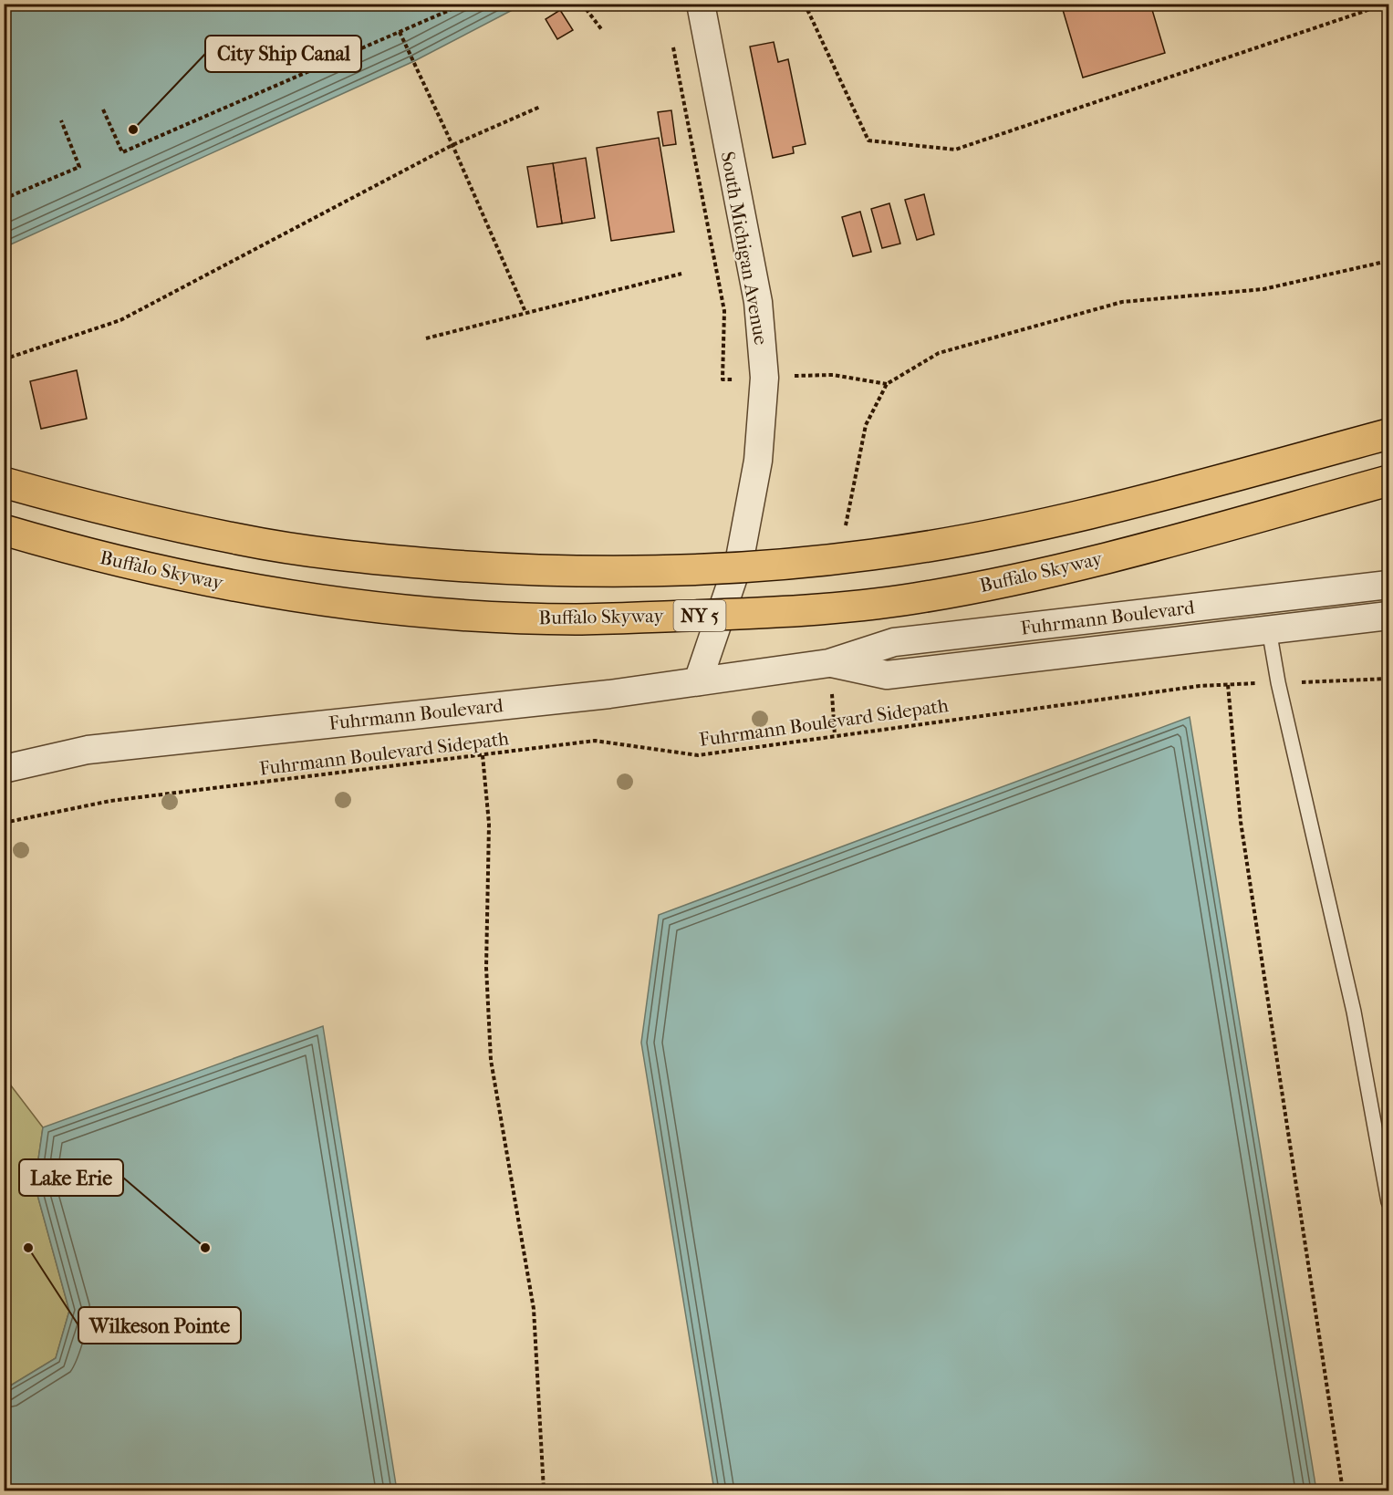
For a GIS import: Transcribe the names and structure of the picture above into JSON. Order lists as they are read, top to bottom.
{
  "streets": {
    "highway": ["Buffalo Skyway", "NY 5"],
    "street": ["South Michigan Avenue", "Fuhrmann Boulevard"],
    "path": ["Fuhrmann Boulevard Sidepath"]
  },
  "crossings": [
    ["South Michigan Avenue", "Fuhrmann Boulevard"]
  ],
  "places": ["City Ship Canal", "Wilkeson Pointe", "Lake Erie"]
}
